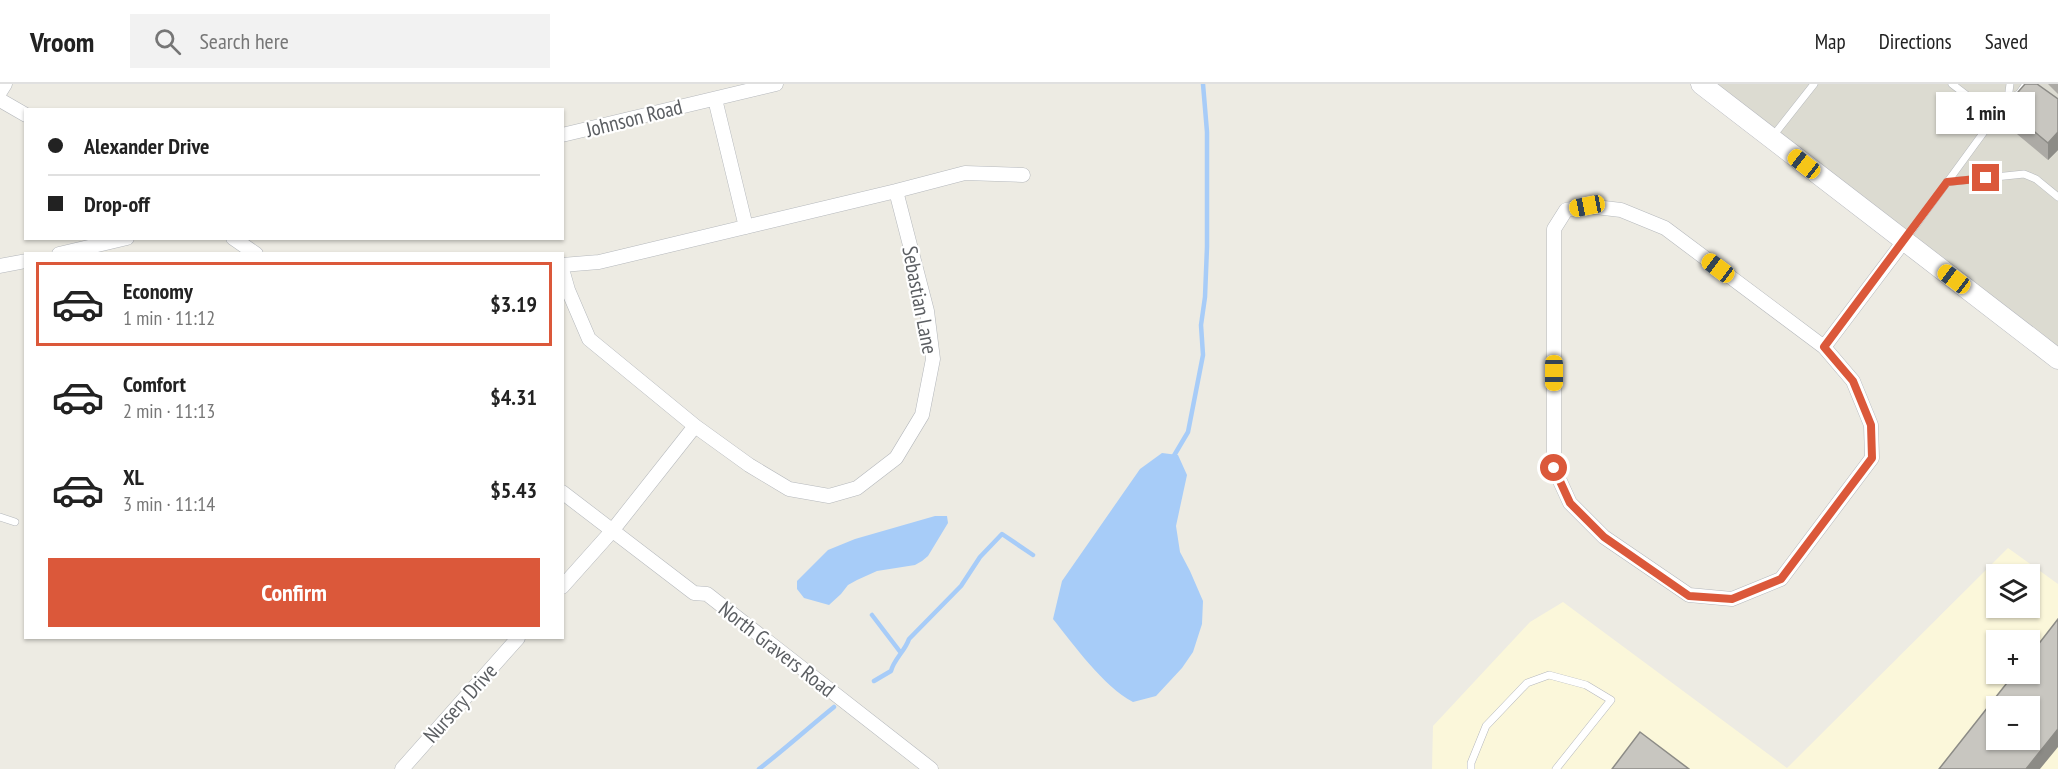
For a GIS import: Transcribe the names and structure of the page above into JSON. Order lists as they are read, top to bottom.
{
  "streets": {
    "street": [
      "Johnson Road",
      "Sebastian Lane",
      "North Gravers Road",
      "Nursery Drive"
    ]
  },
  "page": {
    "header": "Vroom",
    "search": "Search here",
    "nav": ["Map", "Directions", "Saved"],
    "bubble": "1 min",
    "banner": ["Alexander Drive", "Drop-off"],
    "list": [
      {
        "name": "Economy",
        "note": "1 min · 11:12",
        "value": "$3.19"
      },
      {
        "name": "Comfort",
        "note": "2 min · 11:13",
        "value": "$4.31"
      },
      {
        "name": "XL",
        "note": "3 min · 11:14",
        "value": "$5.43"
      }
    ],
    "buttons": "Confirm",
    "map_buttons": ["+", "−"]
  }
}
